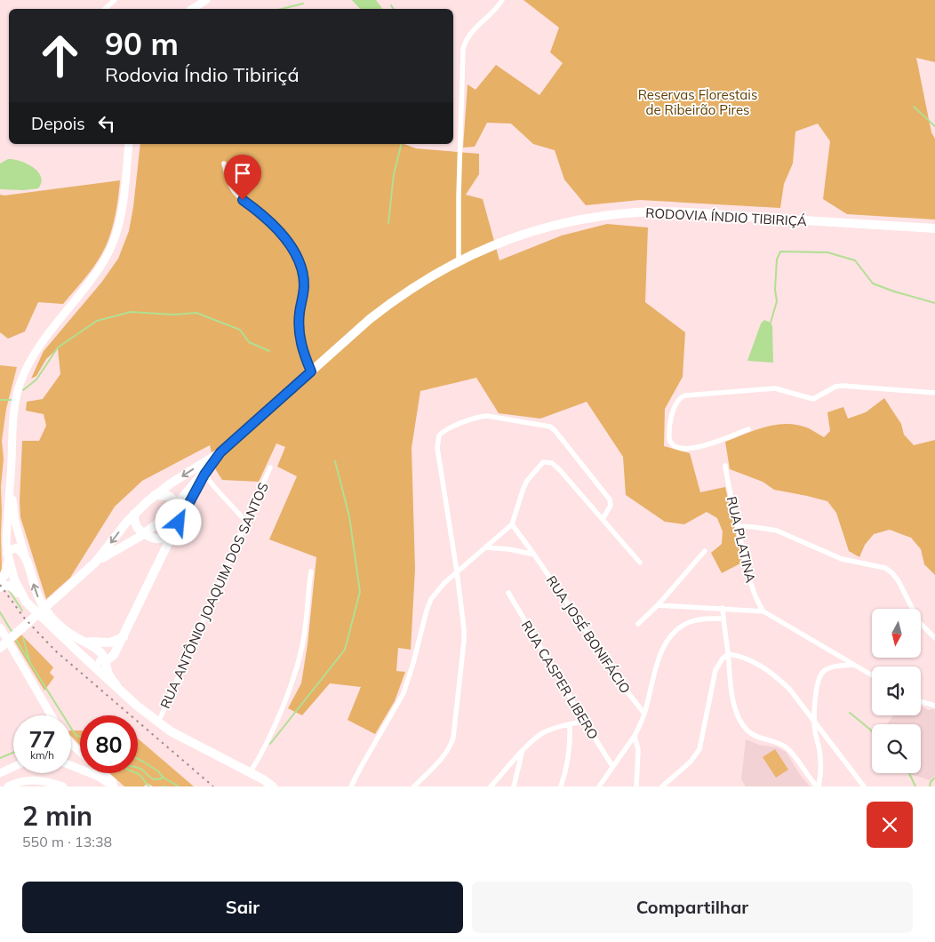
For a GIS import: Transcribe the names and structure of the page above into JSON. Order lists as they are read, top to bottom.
{
  "streets": {
    "highway": ["RODOVIA ÍNDIO TIBIRIÇÁ"],
    "street": [
      "RUA PLATINA",
      "RUA ANTÔNIO JOAQUIM DOS SANTOS",
      "RUA JOSÉ BONIFÁCIO",
      "RUA CASPER LIBERO"
    ]
  },
  "parks": ["Reservas Florestais de Ribeirão Pires"],
  "north": "bottom",
  "page": {
    "turn": ["90 m", "Rodovia Índio Tibiriçá"],
    "then": "Depois",
    "speed": "77 km/h",
    "limit": "80",
    "heading": ["2 min", "550 m · 13:38"],
    "buttons": ["Sair", "Compartilhar"]
  }
}
